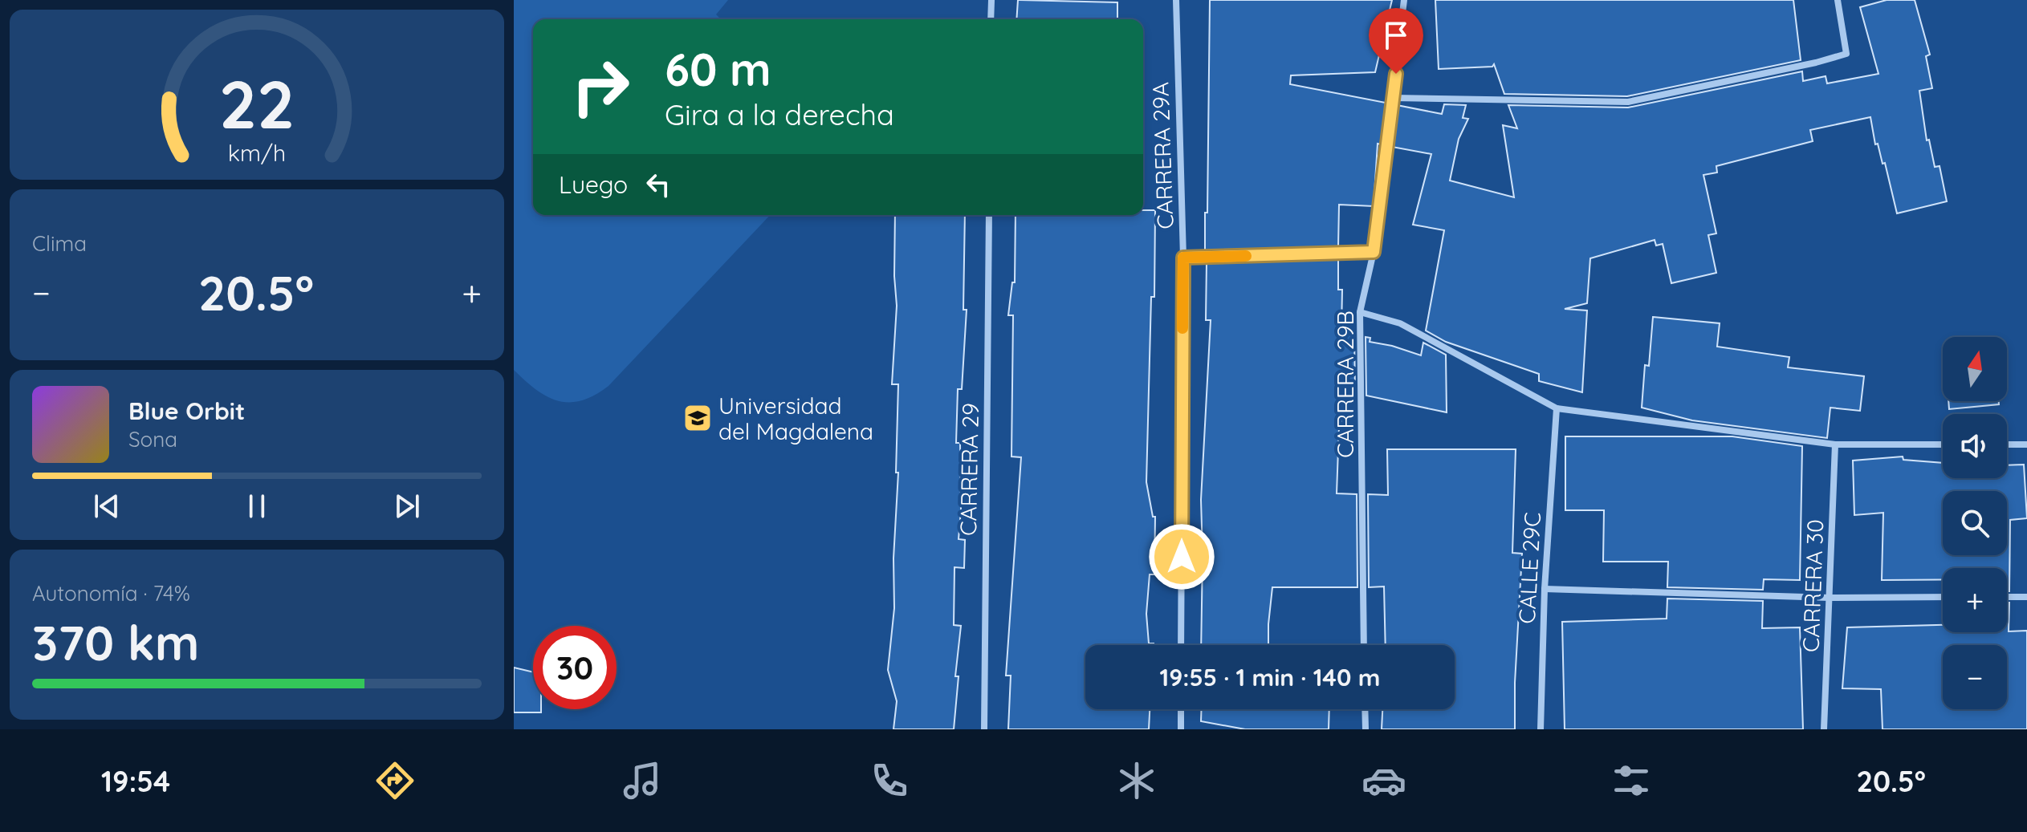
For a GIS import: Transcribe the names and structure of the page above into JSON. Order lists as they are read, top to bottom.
{
  "streets": {
    "street": [
      "CARRERA 29A",
      "CARRERA 29B",
      "CARRERA 29",
      "CALLE 29C",
      "CARRERA 30"
    ]
  },
  "places": {
    "school or university": ["Universidad del Magdalena"]
  },
  "north": "top",
  "page": {
    "turn": ["60 m", "Gira a la derecha"],
    "then": "Luego",
    "tile": [
      "Clima",
      ["Autonomía · 74%", "370 km"]
    ],
    "heat": ["−", "20.5°", "+"],
    "map_buttons": ["+", "−"],
    "song": ["Blue Orbit", "Sona"],
    "limit": "30",
    "trip": "19:55 · 1 min · 140 m",
    "tabs": ["19:54", "20.5°"],
    "gauge": ["22", "km/h"]
  }
}
